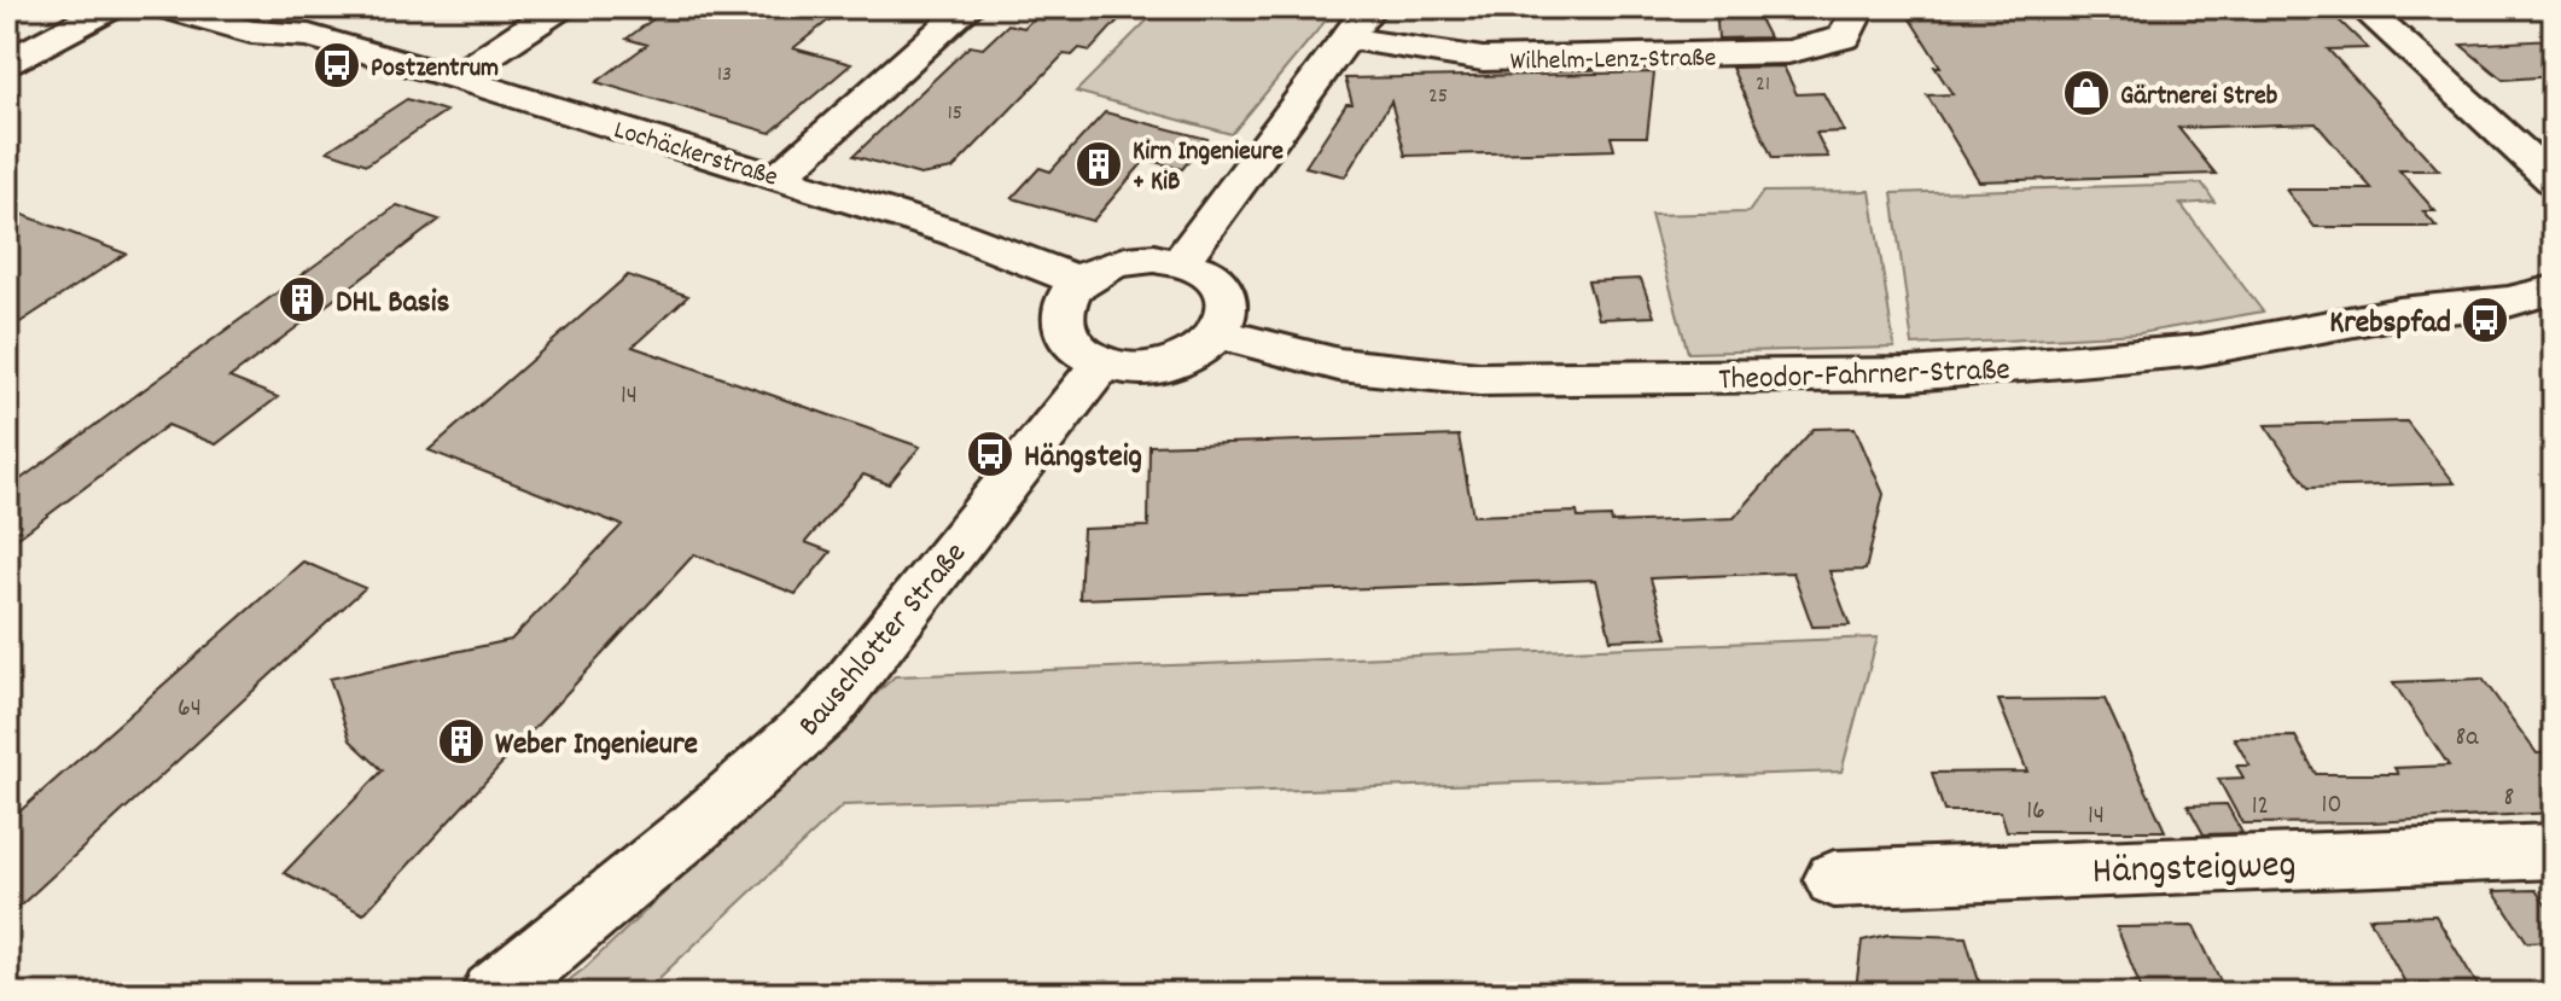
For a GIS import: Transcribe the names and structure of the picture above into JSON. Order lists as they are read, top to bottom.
{
  "streets": {
    "street": [
      "Wilhelm-Lenz-Straße",
      "Lochäckerstraße",
      "Theodor-Fahrner-Straße",
      "Bauschlotter Straße",
      "Hängsteigweg"
    ]
  },
  "crossings": [
    ["Lochäckerstraße", "Theodor-Fahrner-Straße"],
    ["Lochäckerstraße", "Bauschlotter Straße"],
    ["Theodor-Fahrner-Straße", "Bauschlotter Straße"]
  ],
  "places": {
    "bus stop": ["Postzentrum", "Krebspfad", "Hängsteig"],
    "shop": ["Gärtnerei Streb"],
    "building": ["Kirn Ingenieure + KiB", "DHL Basis", "Weber Ingenieure"]
  },
  "house_numbers": [
    "13",
    "21",
    "25",
    "15",
    "14",
    "64",
    "8a",
    "8",
    "10",
    "12",
    "16",
    "14"
  ]
}
